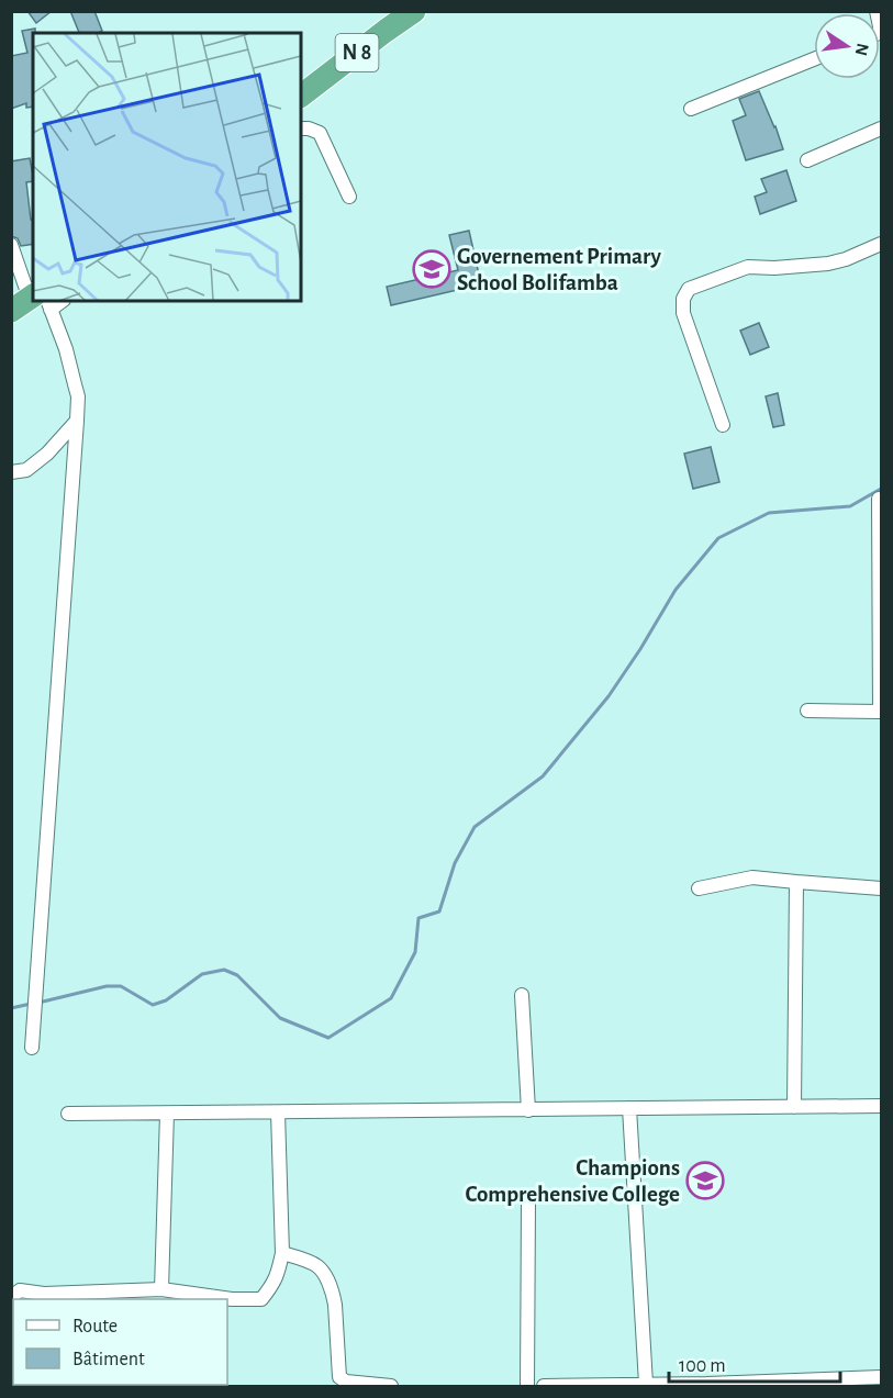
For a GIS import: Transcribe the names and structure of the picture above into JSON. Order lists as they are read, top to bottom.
{
  "streets": {
    "highway": ["N 8"]
  },
  "places": {
    "school or university": ["Governement Primary School Bolifamba", "Champions Comprehensive College"]
  },
  "legend": ["Route", "Bâtiment"],
  "scale_bar": "100 m",
  "north": "right"
}
